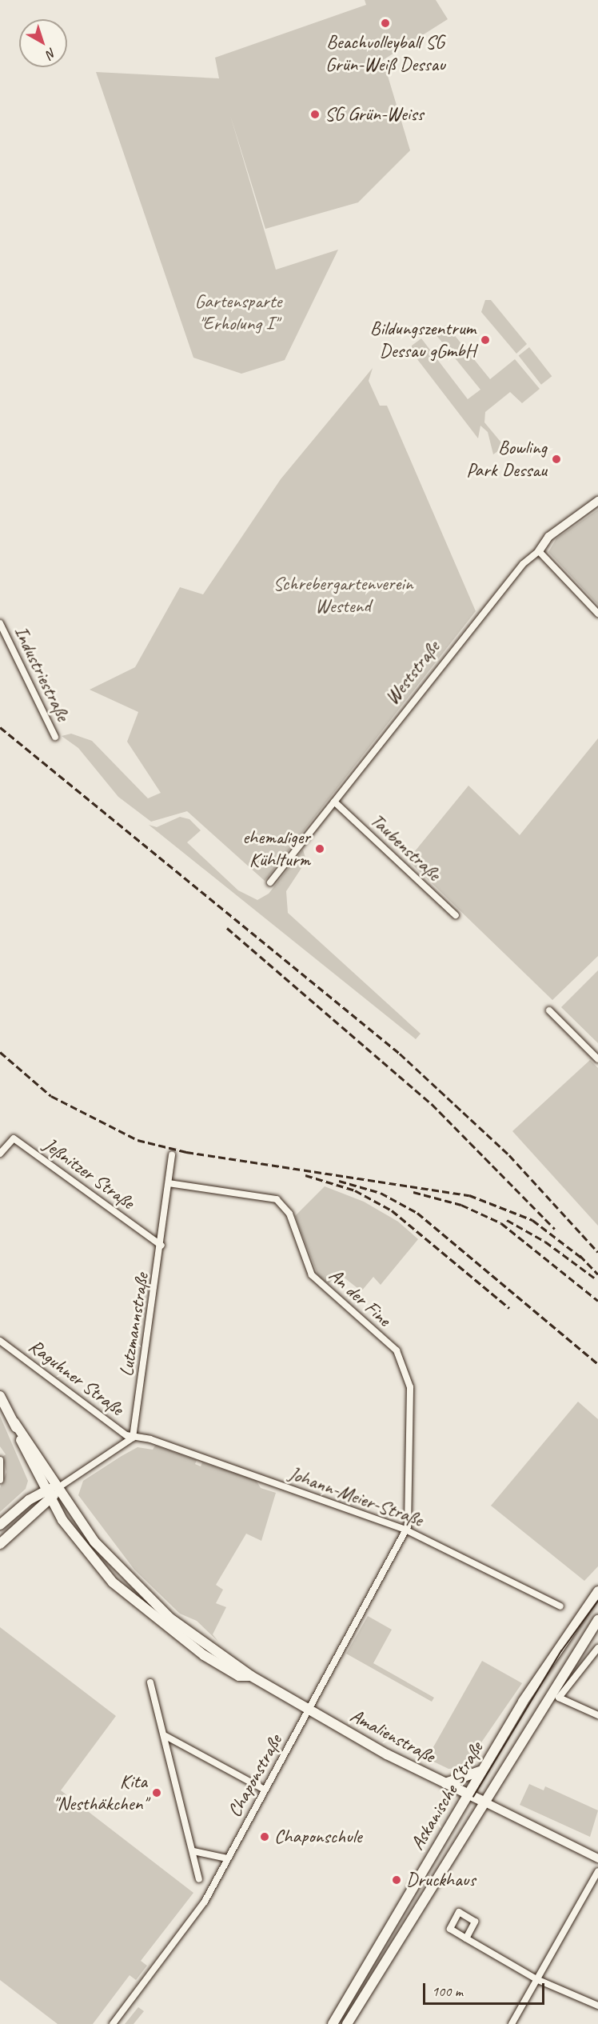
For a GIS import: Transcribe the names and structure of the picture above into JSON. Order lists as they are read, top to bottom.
{
  "streets": {
    "main road": ["Amalienstraße", "Askanische Straße"],
    "street": [
      "Weststraße",
      "Industriestraße",
      "Taubenstraße",
      "Jeßnitzer Straße",
      "An der Fine",
      "Lutzmannstraße",
      "Raguhner Straße",
      "Johann-Meier-Straße",
      "Chaponstraße"
    ]
  },
  "crossings": [
    ["Weststraße", "Taubenstraße"],
    ["Jeßnitzer Straße", "Lutzmannstraße"],
    ["An der Fine", "Lutzmannstraße"],
    ["An der Fine", "Johann-Meier-Straße"],
    ["An der Fine", "Chaponstraße"],
    ["Lutzmannstraße", "Raguhner Straße"],
    ["Lutzmannstraße", "Johann-Meier-Straße"],
    ["Raguhner Straße", "Johann-Meier-Straße"],
    ["Johann-Meier-Straße", "Chaponstraße"],
    ["Amalienstraße", "Chaponstraße"],
    ["Amalienstraße", "Askanische Straße"]
  ],
  "parks": ["Gartensparte \"Erholung I\"", "Schrebergartenverein Westend"],
  "places": [
    "Beachvolleyball SG Grün-Weiß Dessau",
    "SG Grün-Weiss",
    "Bildungszentrum Dessau gGmbH",
    "Bowling Park Dessau",
    "ehemaliger Kühlturm",
    "Kita \"Nesthäkchen\"",
    "Chaponschule",
    "Druckhaus"
  ],
  "scale_bar": "100 m",
  "north": "bottom right"
}
